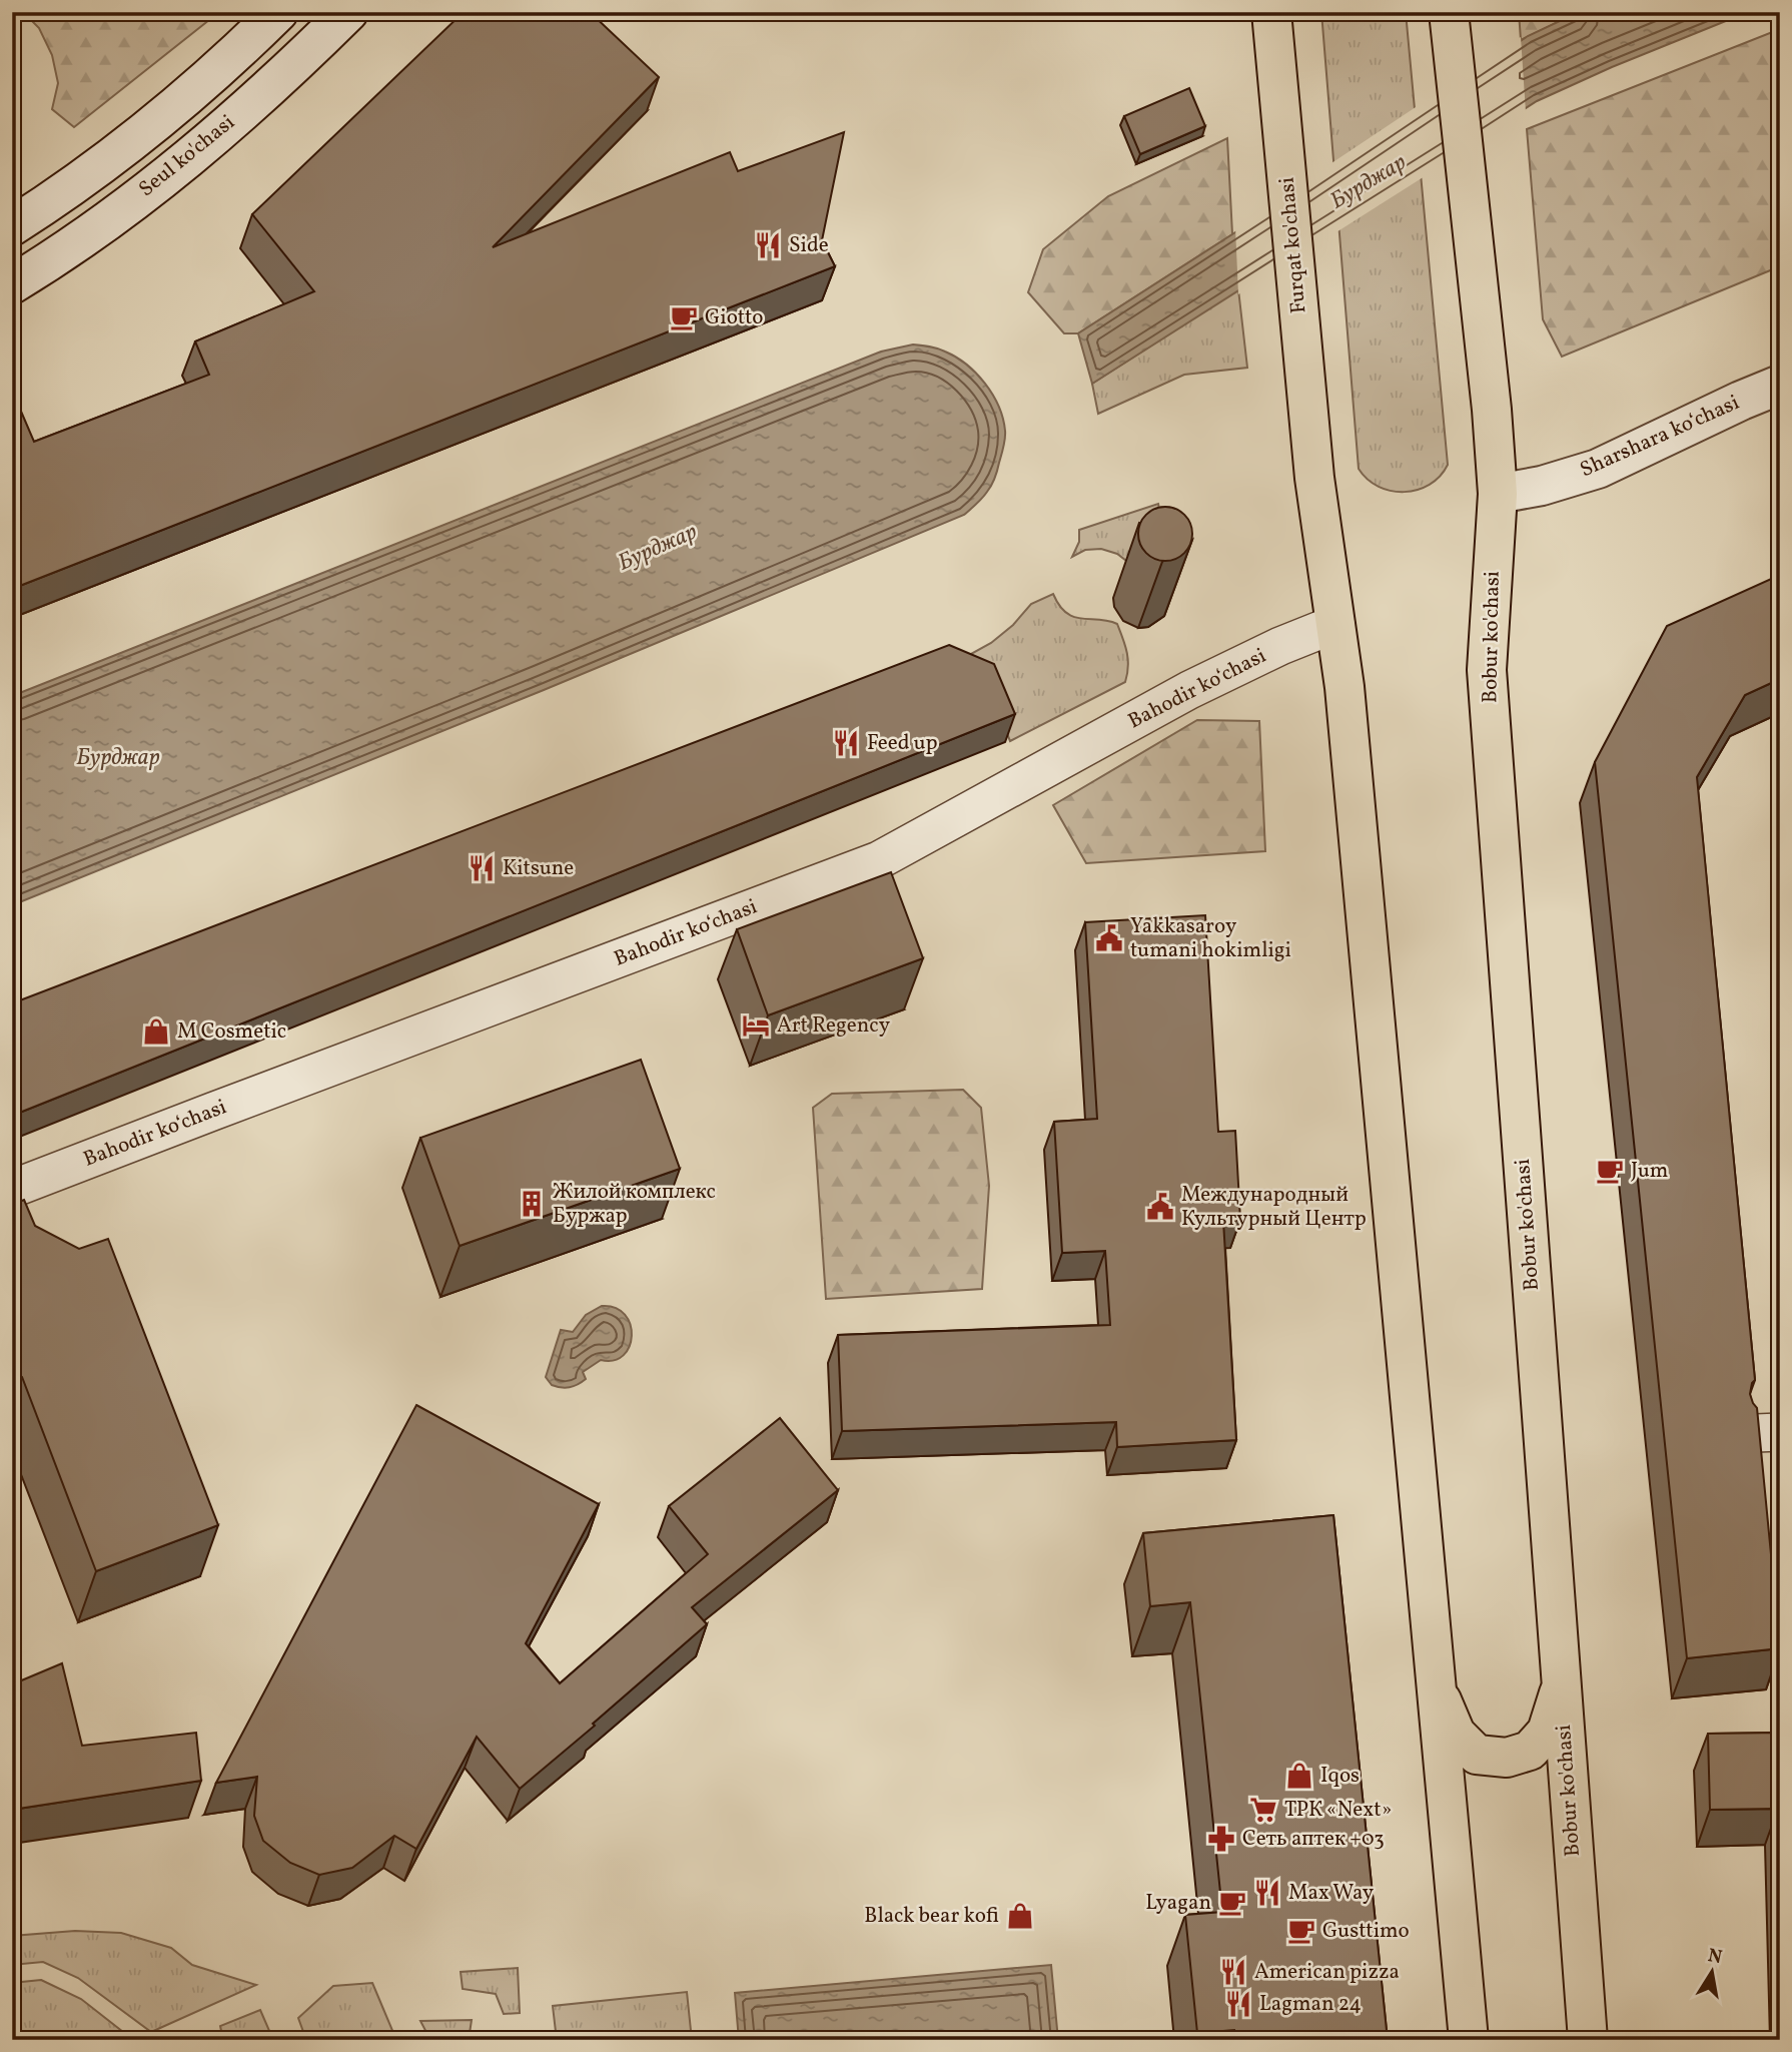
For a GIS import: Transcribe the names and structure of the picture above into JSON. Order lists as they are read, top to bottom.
{
  "streets": {
    "main road": [
      "Seul ko'chasi",
      "Furqat ko'chasi",
      "Sharshara koʻchasi",
      "Bobur ko'chasi"
    ],
    "street": ["Bahodir koʻchasi"]
  },
  "crossings": [
    ["Furqat ko'chasi", "Bahodir koʻchasi"],
    ["Sharshara koʻchasi", "Bobur ko'chasi"]
  ],
  "water": ["Бурджар"],
  "places": {
    "restaurant": [
      "Side",
      "Feed up",
      "Kitsune",
      "Max Way",
      "American pizza",
      "Lagman 24"
    ],
    "cafe": [
      "Giotto",
      "Jum",
      "Lyagan",
      "Gusttimo"
    ],
    "public building": ["Yakkasaroy tumani hokimligi", "Международный Культурный Центр"],
    "hotel": ["Art Regency"],
    "shop": ["M Cosmetic", "Iqos", "Black bear kofi"],
    "building": ["Жилой комплекс Буржар"],
    "supermarket": ["ТРК «Next»"],
    "pharmacy": ["Сеть аптек +03"]
  },
  "north": "top"
}
